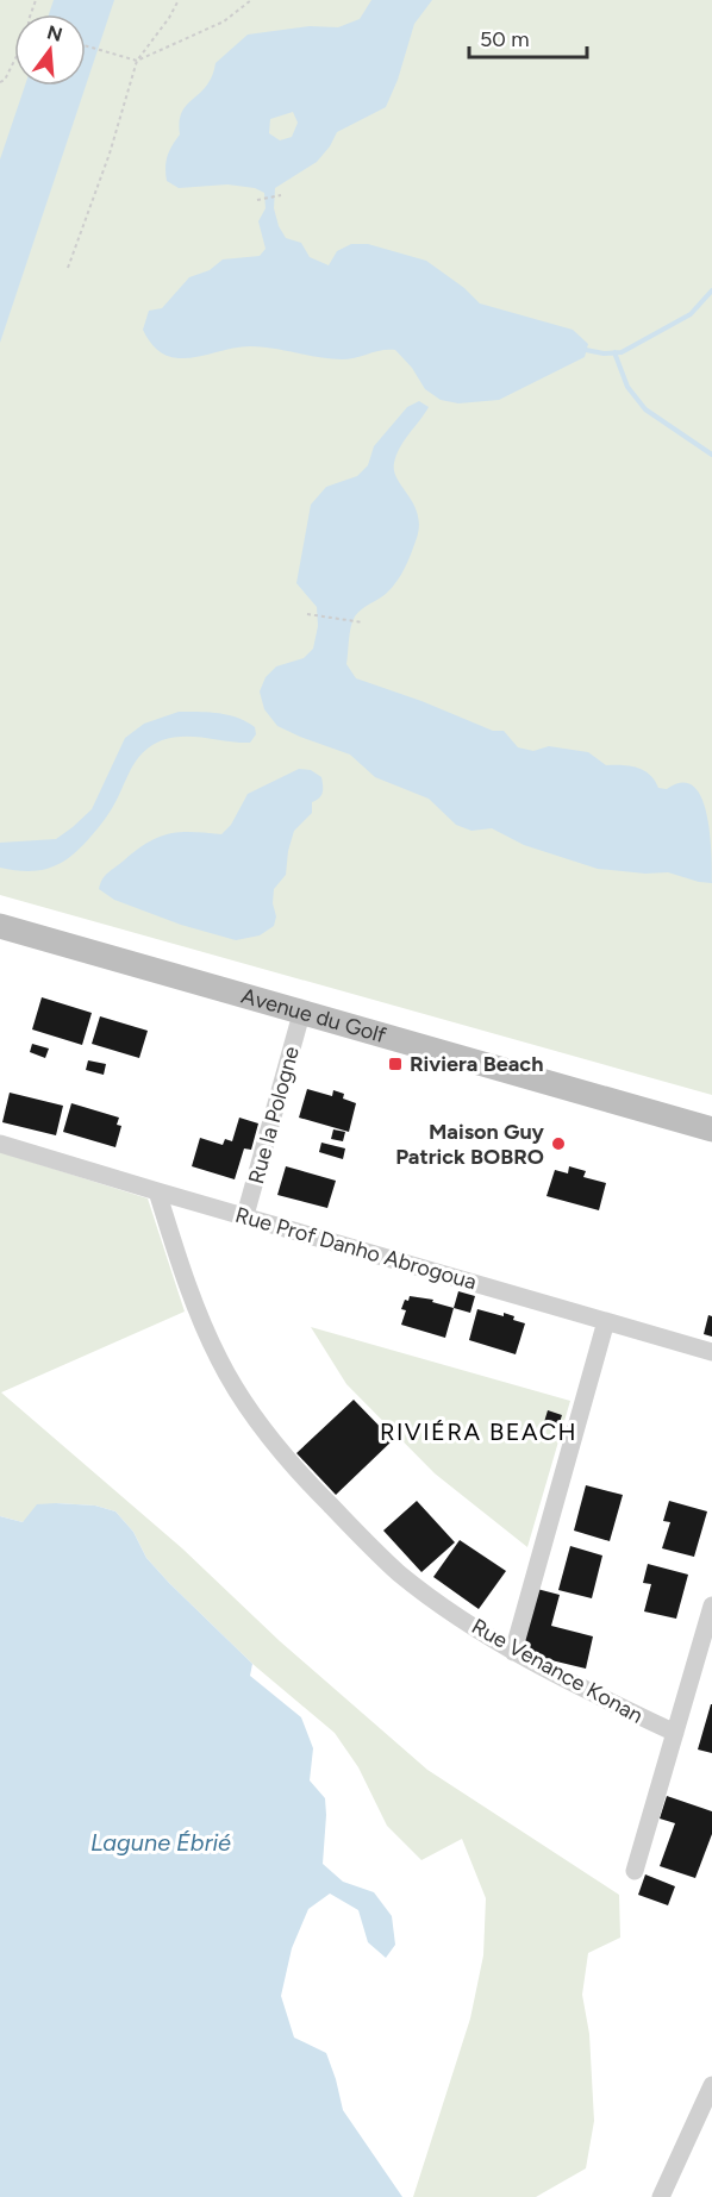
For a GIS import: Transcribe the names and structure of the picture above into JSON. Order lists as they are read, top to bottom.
{
  "streets": {
    "main road": ["Avenue du Golf"],
    "street": ["Rue la Pologne", "Rue Prof Danho Abrogoua", "Rue Venance Konan"]
  },
  "crossings": [
    ["Avenue du Golf", "Rue la Pologne"],
    ["Rue la Pologne", "Rue Prof Danho Abrogoua"],
    ["Rue Prof Danho Abrogoua", "Rue Venance Konan"]
  ],
  "districts": ["RIVIÉRA BEACH"],
  "water": ["Lagune Ébrié"],
  "places": {
    "transit": ["Riviera Beach"],
    "other": ["Maison Guy Patrick BOBRO"]
  },
  "scale_bar": "50 m",
  "north": "top"
}
